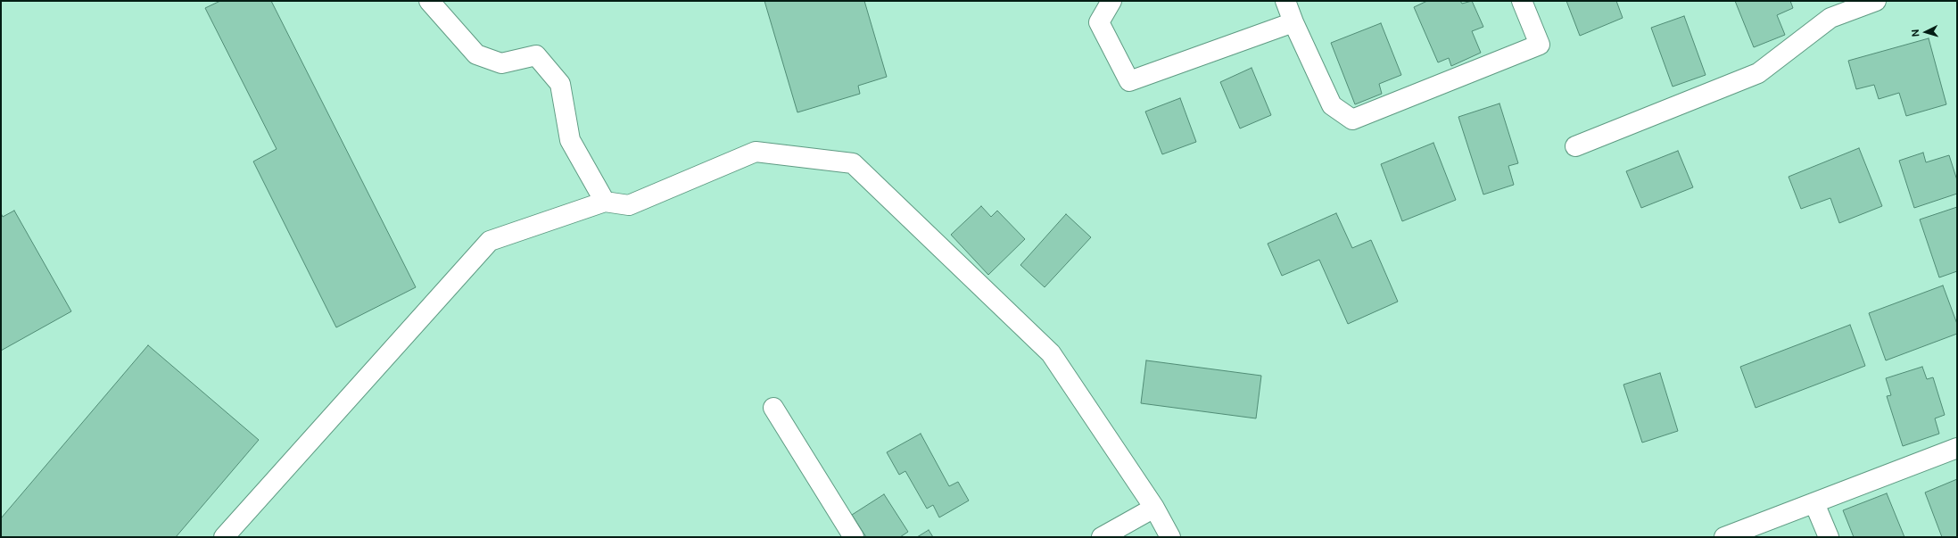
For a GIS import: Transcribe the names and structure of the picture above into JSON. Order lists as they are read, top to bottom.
{
  "north": "left"
}
